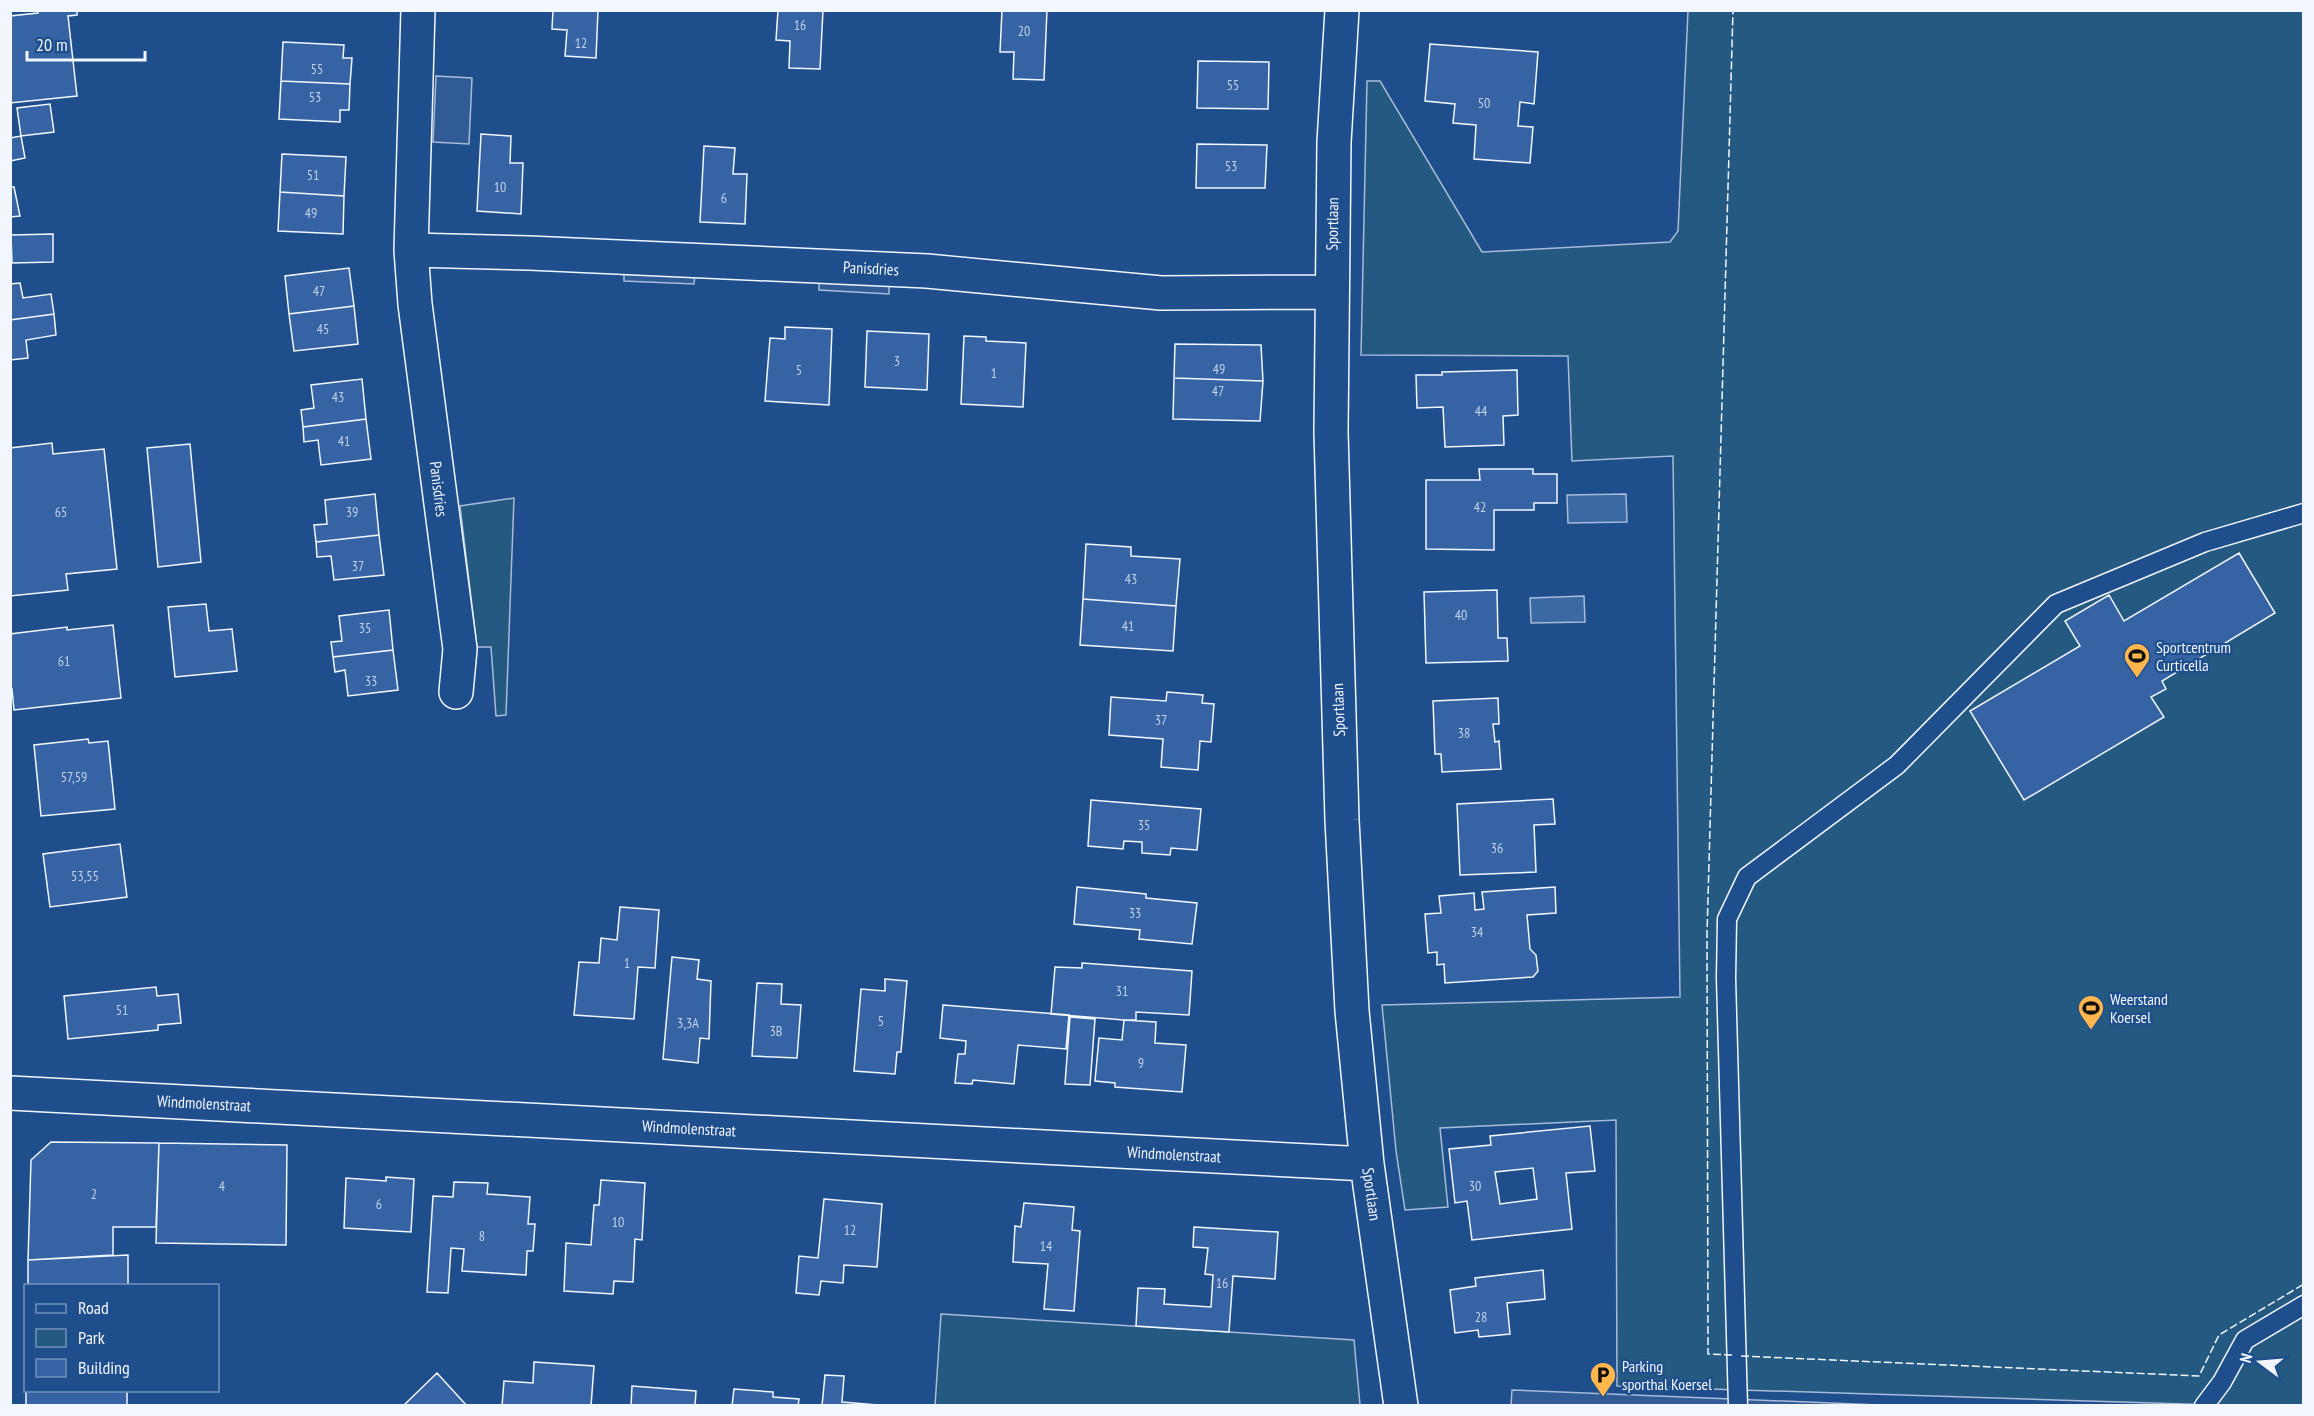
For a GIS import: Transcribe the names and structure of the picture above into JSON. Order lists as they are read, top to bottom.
{
  "streets": {
    "street": ["Sportlaan", "Panisdries", "Windmolenstraat"]
  },
  "crossings": [
    ["Sportlaan", "Panisdries"],
    ["Sportlaan", "Windmolenstraat"]
  ],
  "places": {
    "sports": ["Sportcentrum Curticella", "Weerstand Koersel"],
    "parking": ["Parking sporthal Koersel"]
  },
  "house_numbers": [
    "16",
    "20",
    "12",
    "55",
    "55",
    "53",
    "50",
    "53",
    "51",
    "10",
    "6",
    "49",
    "47",
    "45",
    "3",
    "49",
    "5",
    "1",
    "47",
    "43",
    "44",
    "41",
    "42",
    "65",
    "39",
    "37",
    "43",
    "40",
    "41",
    "35",
    "61",
    "33",
    "37",
    "38",
    "57,59",
    "35",
    "36",
    "53,55",
    "33",
    "34",
    "1",
    "31",
    "51",
    "5",
    "3,3A",
    "3B",
    "9",
    "4",
    "30",
    "2",
    "6",
    "10",
    "12",
    "8",
    "14",
    "16",
    "28"
  ],
  "legend": ["Road", "Park", "Building"],
  "scale_bar": "20 m",
  "north": "left"
}
